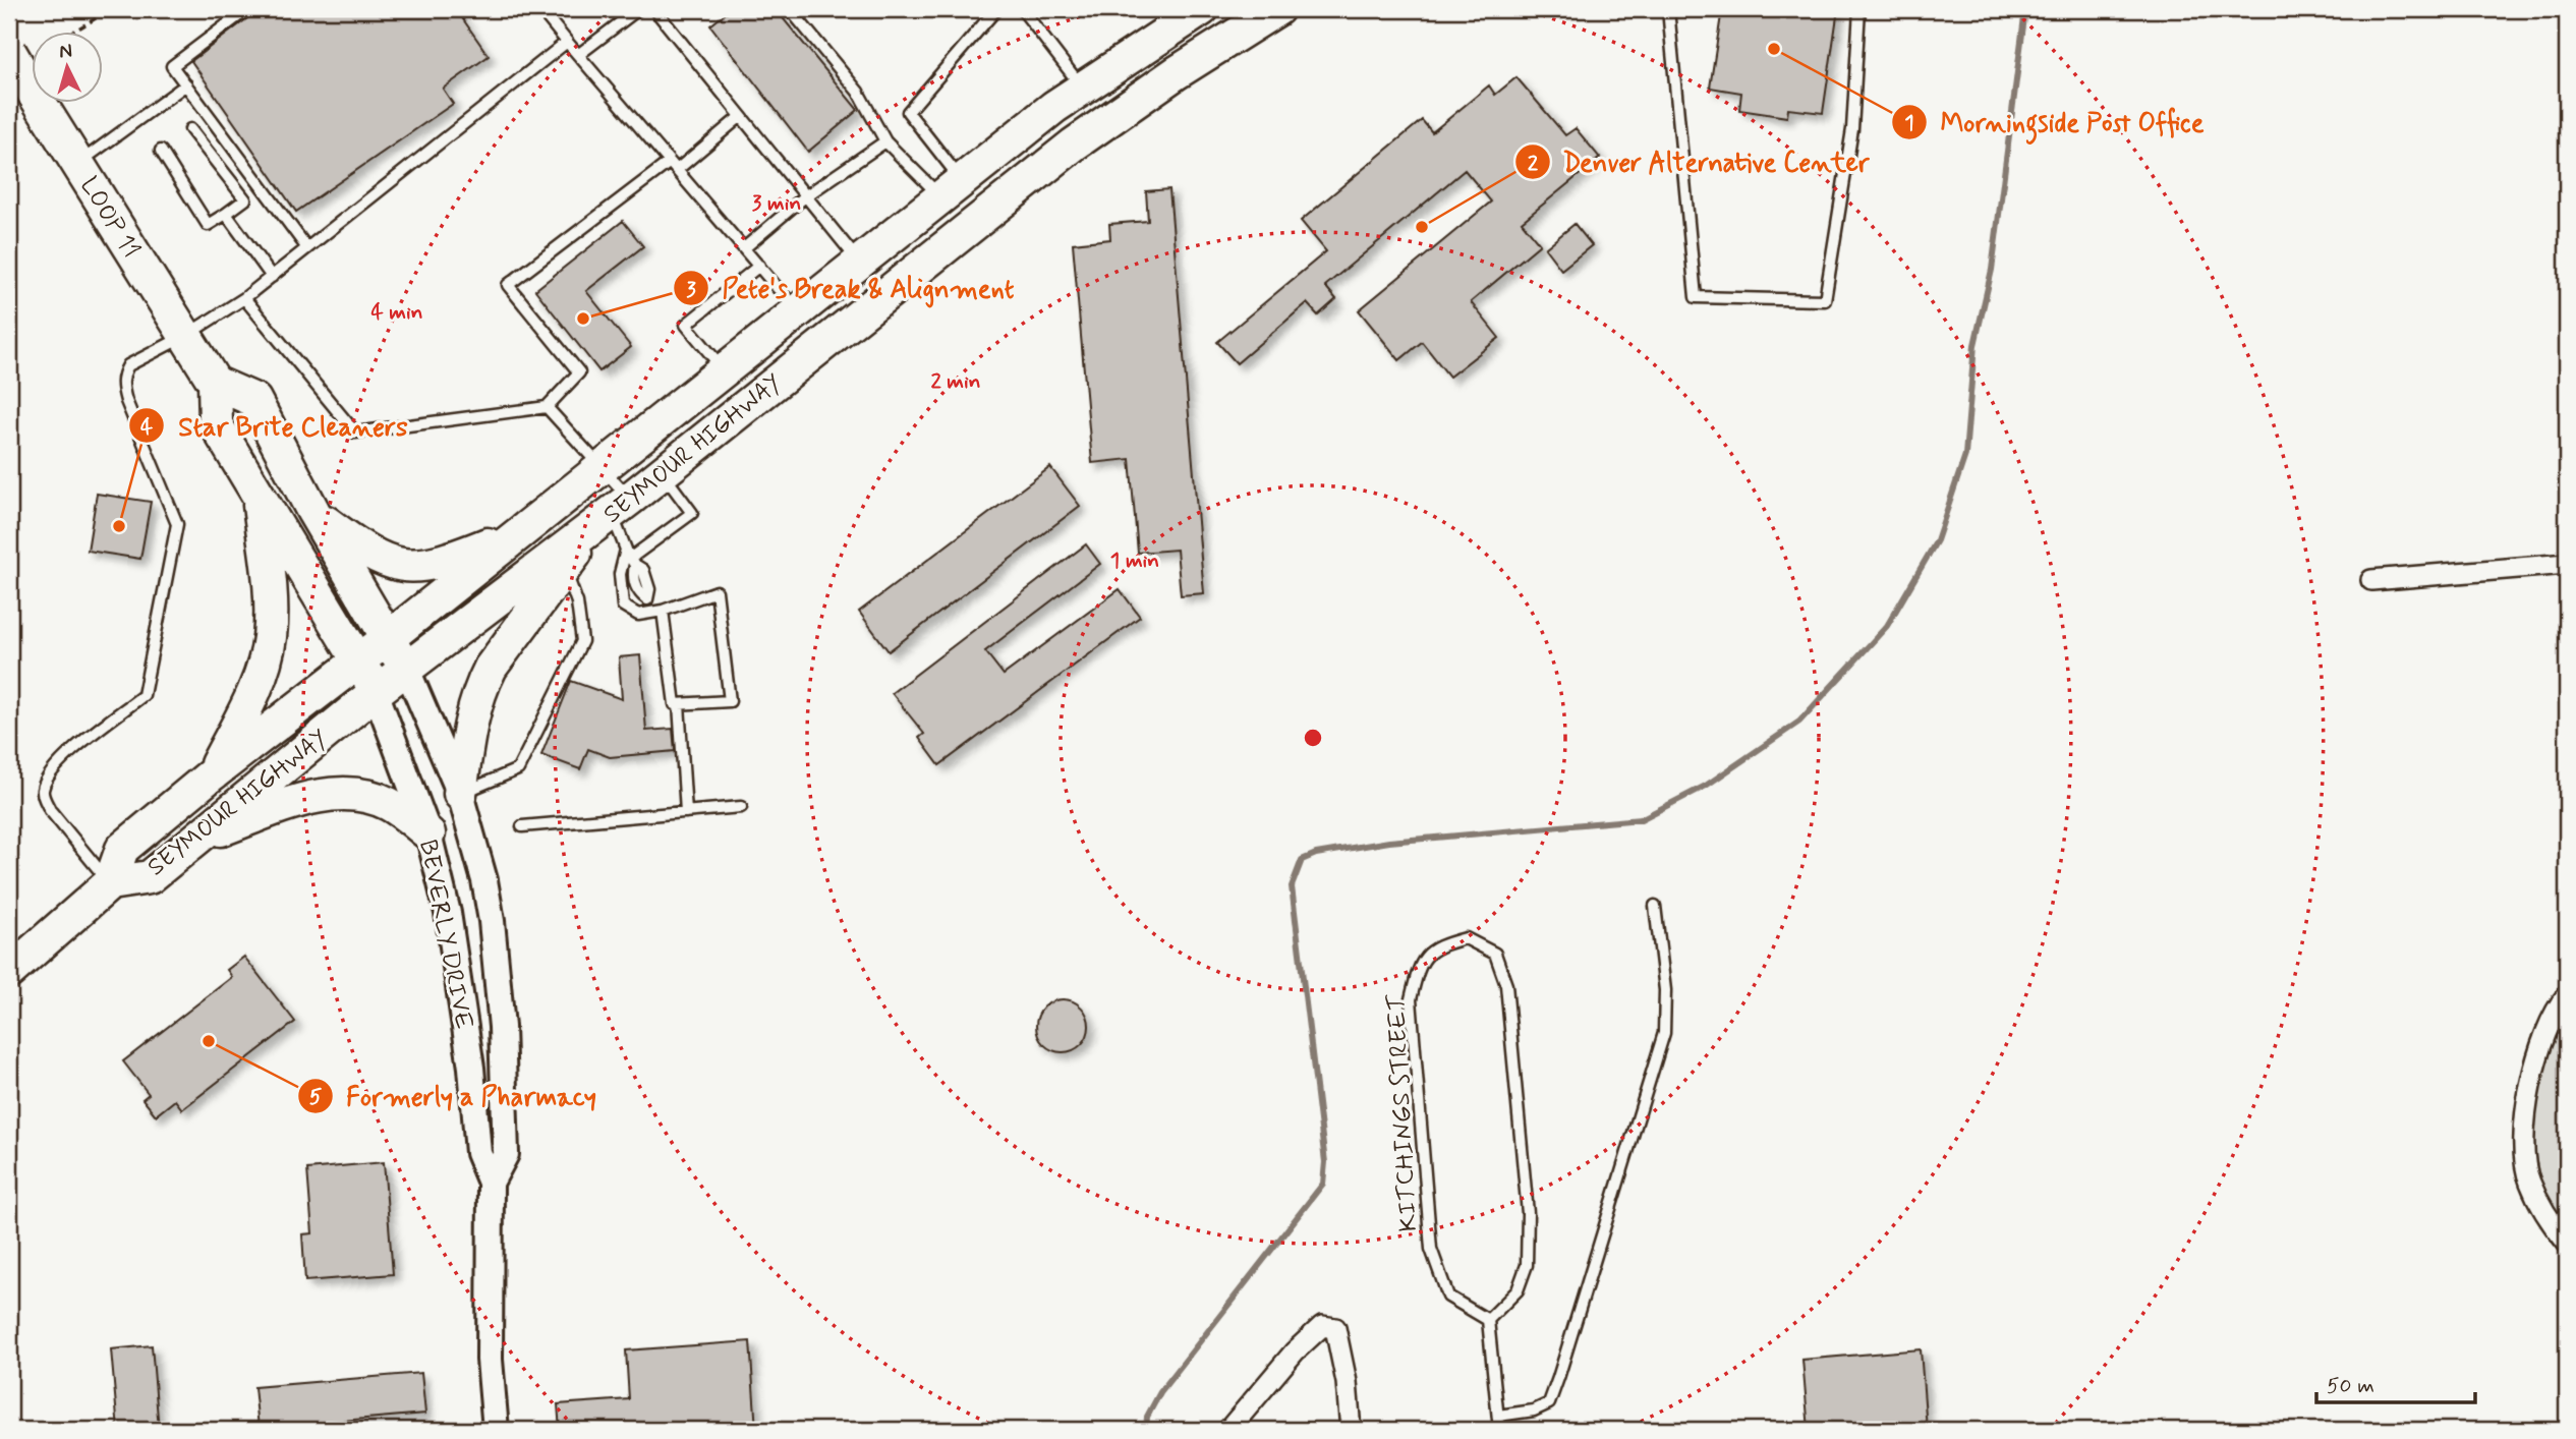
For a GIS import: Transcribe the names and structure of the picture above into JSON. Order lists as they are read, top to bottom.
{
  "streets": {
    "main road": ["LOOP 11", "SEYMOUR HIGHWAY"],
    "street": ["BEVERLY DRIVE"],
    "lane": ["KITCHINGS STREET"]
  },
  "crossings": [
    ["SEYMOUR HIGHWAY", "BEVERLY DRIVE"]
  ],
  "places": [
    "Morningside Post Office",
    "Denver Alternative Center",
    "Pete's Break & Alignment",
    "Star Brite Cleaners",
    "Formerly a Pharmacy"
  ],
  "scale_bar": "50 m",
  "north": "top",
  "rings": [
    "3 min",
    "4 min",
    "2 min",
    "1 min"
  ]
}
